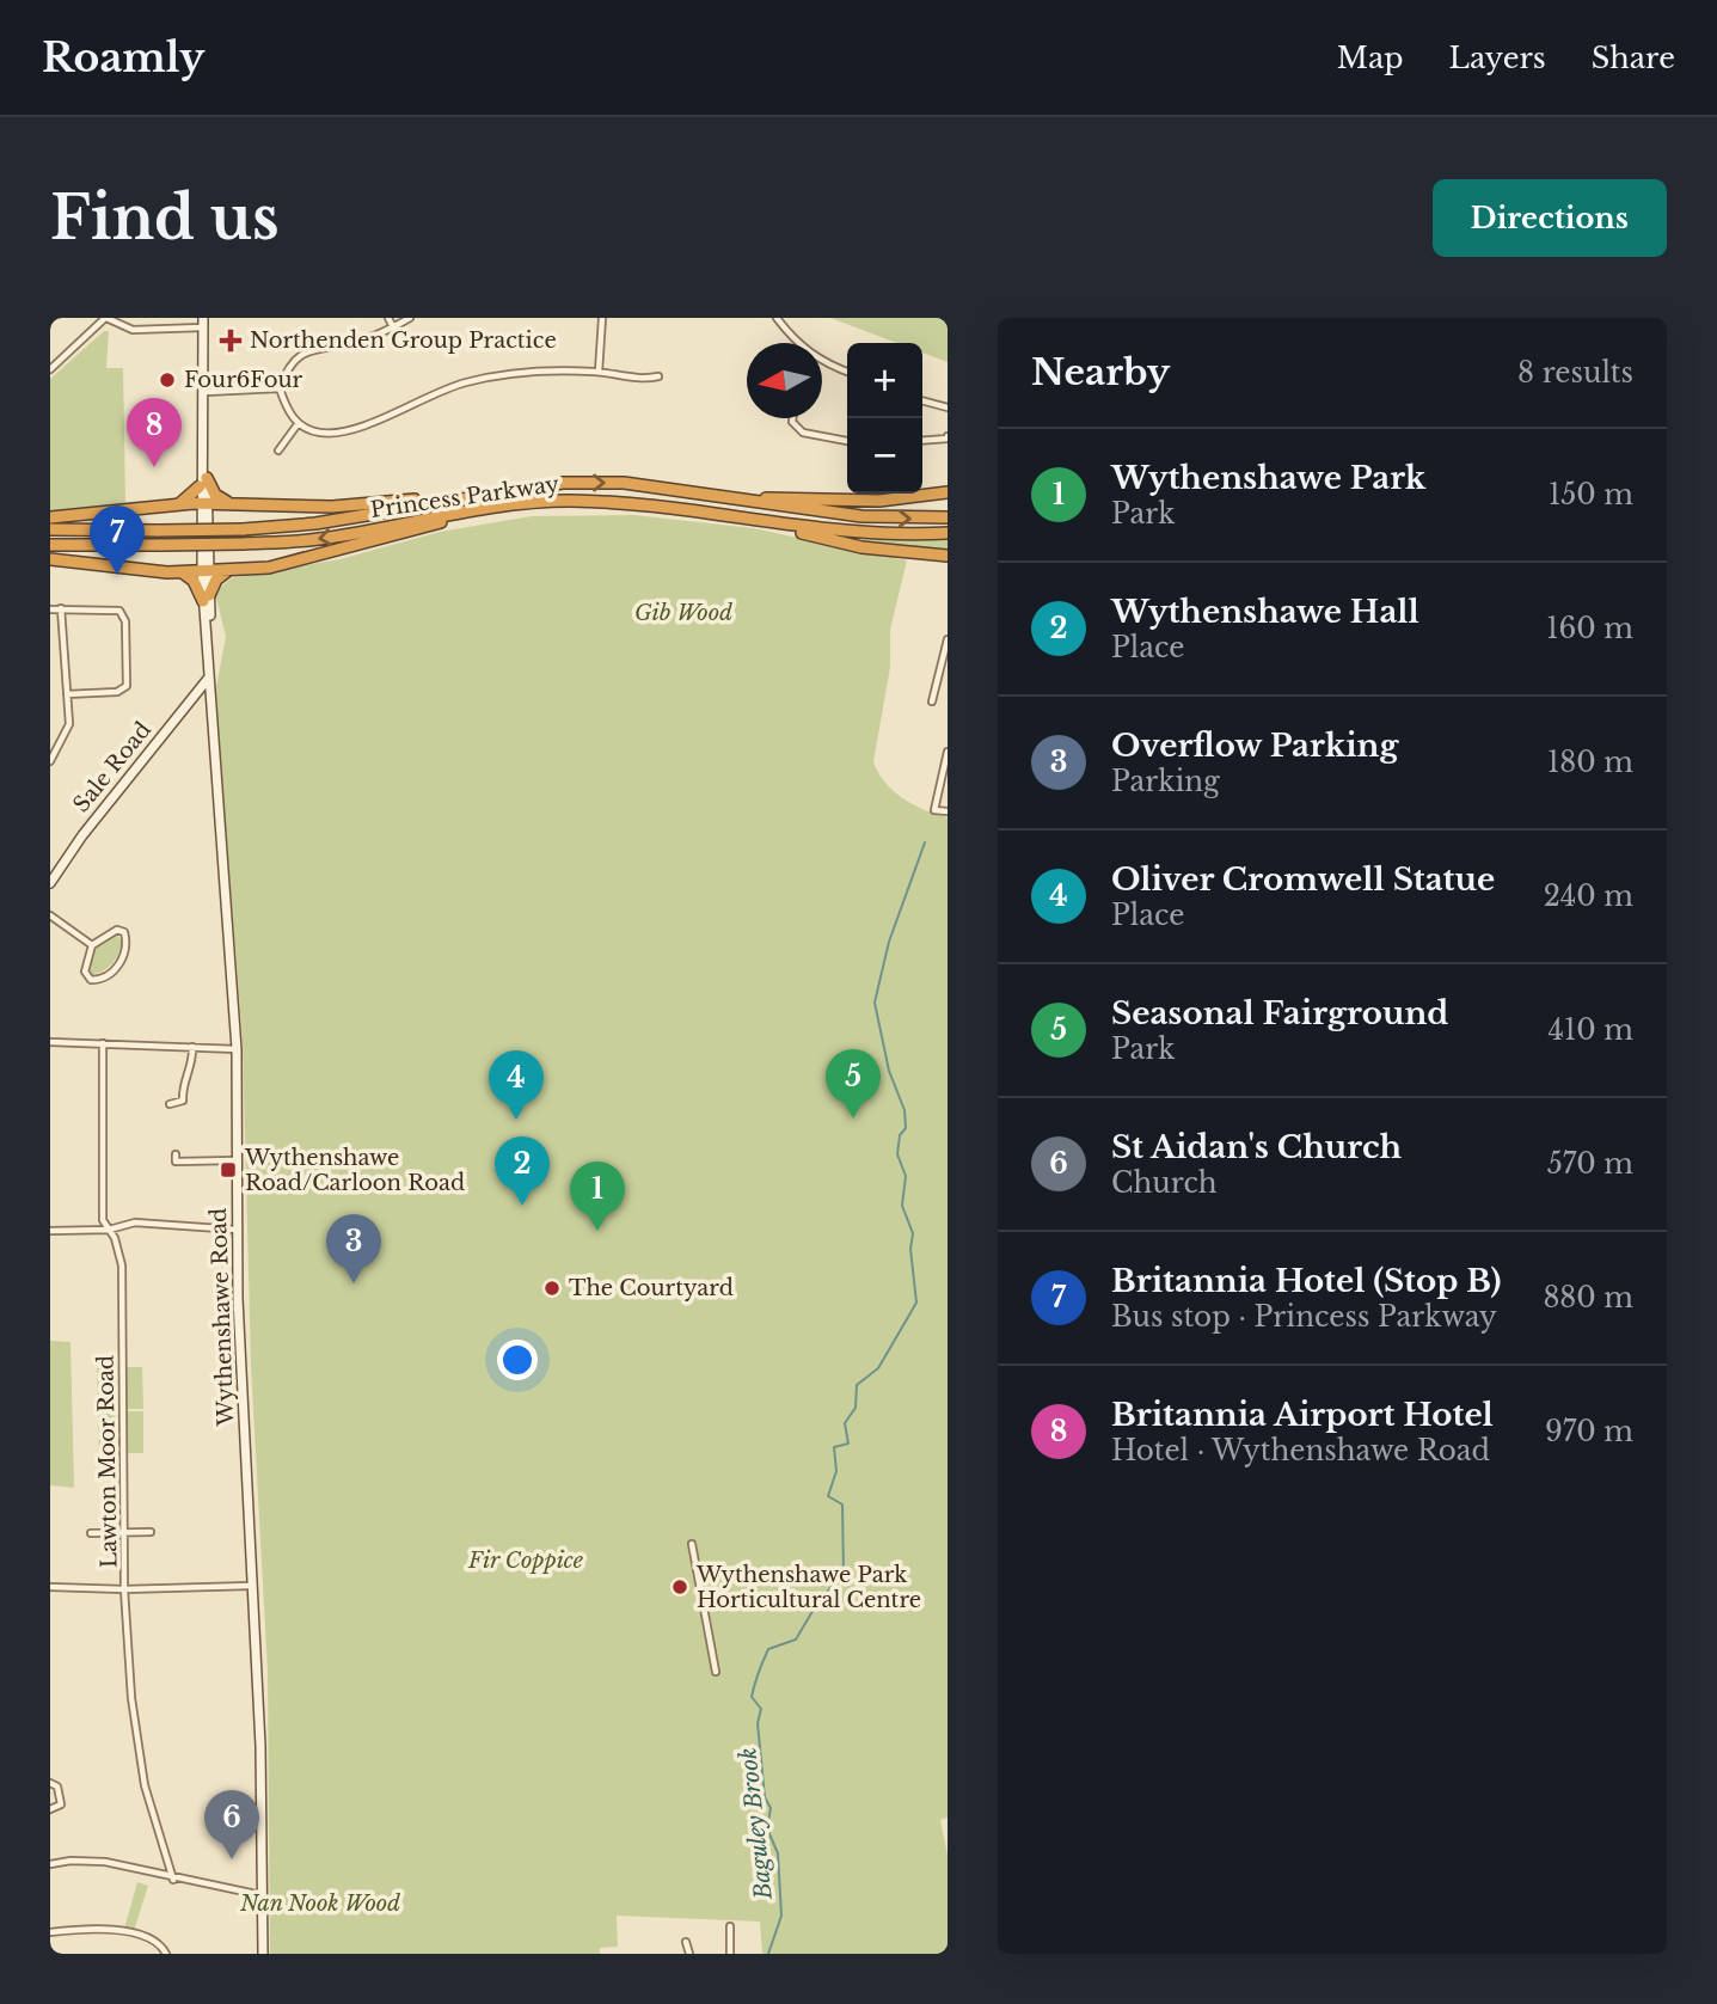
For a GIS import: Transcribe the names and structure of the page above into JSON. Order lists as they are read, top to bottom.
{
  "streets": {
    "highway": ["Princess Parkway"],
    "main road": ["Sale Road", "Wythenshawe Road"],
    "street": ["Lawton Moor Road"]
  },
  "crossings": [
    ["Sale Road", "Wythenshawe Road"]
  ],
  "water": ["Baguley Brook"],
  "parks": ["Gib Wood", "Fir Coppice", "Nan Nook Wood"],
  "places": {
    "health": ["Northenden Group Practice"],
    "other": ["Four6Four", "The Courtyard", "Wythenshawe Park Horticultural Centre"],
    "transit": ["Wythenshawe Road/Carloon Road"]
  },
  "north": "left",
  "page": {
    "header": "Roamly",
    "nav": ["Map", "Layers", "Share"],
    "buttons": "Directions",
    "title": "Find us",
    "heading": ["Nearby", "8 results"],
    "map_buttons": ["+", "−"],
    "pins": [
      "8",
      "7",
      "5",
      "4",
      "2",
      "1",
      "3",
      "6"
    ],
    "list": [
      {
        "mark": "1",
        "name": "Wythenshawe Park",
        "note": "Park",
        "value": "150 m"
      },
      {
        "mark": "2",
        "name": "Wythenshawe Hall",
        "note": "Place",
        "value": "160 m"
      },
      {
        "mark": "3",
        "name": "Overflow Parking",
        "note": "Parking",
        "value": "180 m"
      },
      {
        "mark": "4",
        "name": "Oliver Cromwell Statue",
        "note": "Place",
        "value": "240 m"
      },
      {
        "mark": "5",
        "name": "Seasonal Fairground",
        "note": "Park",
        "value": "410 m"
      },
      {
        "mark": "6",
        "name": "St Aidan's Church",
        "note": "Church",
        "value": "570 m"
      },
      {
        "mark": "7",
        "name": "Britannia Hotel (Stop B)",
        "note": "Bus stop · Princess Parkway",
        "value": "880 m"
      },
      {
        "mark": "8",
        "name": "Britannia Airport Hotel",
        "note": "Hotel · Wythenshawe Road",
        "value": "970 m"
      }
    ]
  }
}
